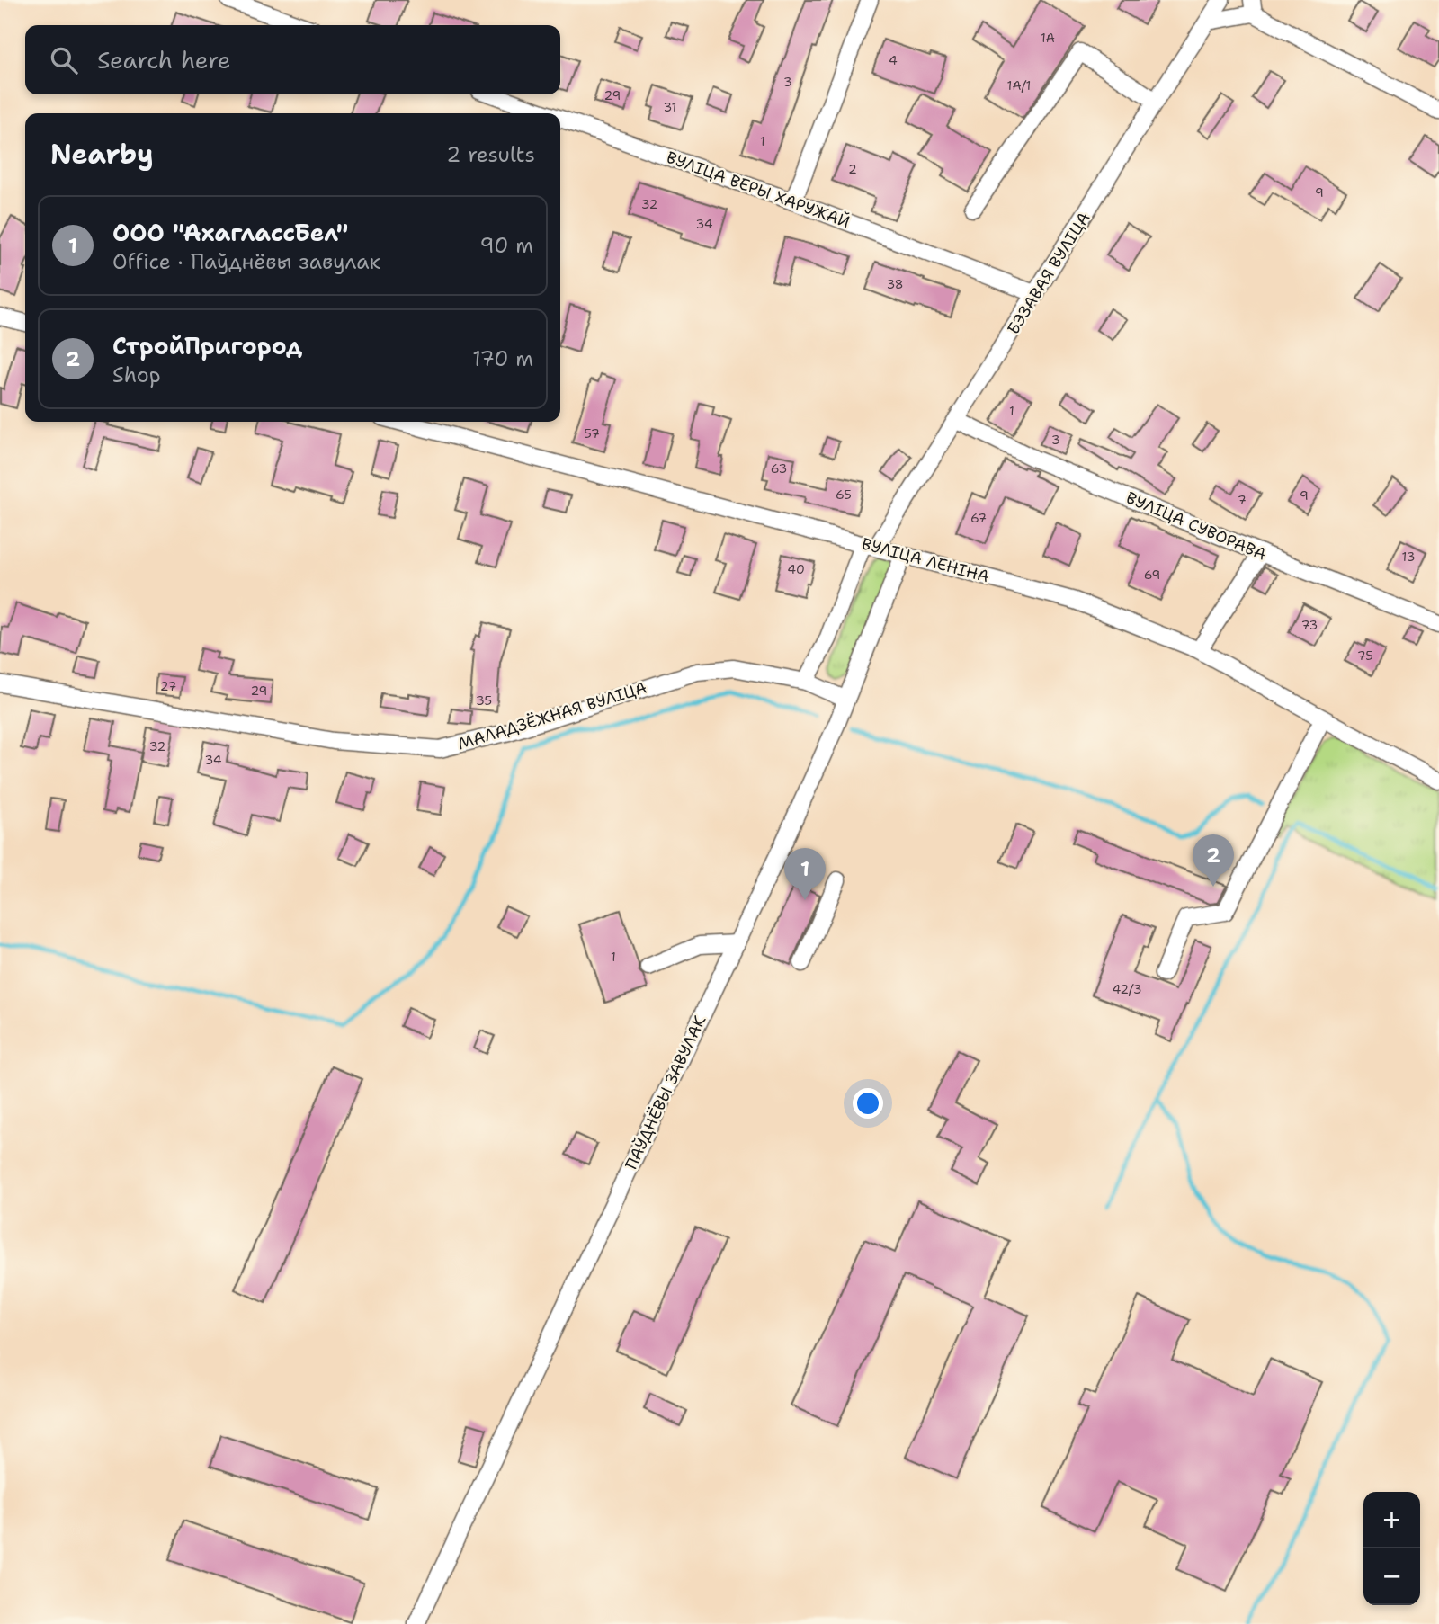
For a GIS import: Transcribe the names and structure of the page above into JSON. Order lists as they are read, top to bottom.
{
  "streets": {
    "street": [
      "ВУЛІЦА ВЕРЫ ХАРУЖАЙ",
      "БЭЗАВАЯ ВУЛІЦА",
      "ВУЛІЦА СУВОРАВА",
      "ВУЛІЦА ЛЕНІНА",
      "МАЛАДЗЁЖНАЯ ВУЛІЦА",
      "ПАЎДНЁВЫ ЗАВУЛАК"
    ]
  },
  "crossings": [
    ["ВУЛІЦА ВЕРЫ ХАРУЖАЙ", "БЭЗАВАЯ ВУЛІЦА"],
    ["БЭЗАВАЯ ВУЛІЦА", "ВУЛІЦА СУВОРАВА"],
    ["БЭЗАВАЯ ВУЛІЦА", "ВУЛІЦА ЛЕНІНА"],
    ["ВУЛІЦА ЛЕНІНА", "ПАЎДНЁВЫ ЗАВУЛАК"],
    ["МАЛАДЗЁЖНАЯ ВУЛІЦА", "ПАЎДНЁВЫ ЗАВУЛАК"]
  ],
  "house_numbers": [
    "1А",
    "4",
    "3",
    "1А/1",
    "29",
    "31",
    "1",
    "2",
    "9",
    "32",
    "34",
    "38",
    "1",
    "57",
    "3",
    "63",
    "65",
    "9",
    "7",
    "67",
    "13",
    "40",
    "69",
    "73",
    "75",
    "27",
    "29",
    "35",
    "32",
    "34",
    "1",
    "42/3"
  ],
  "page": {
    "search": "Search here",
    "heading": ["Nearby", "2 results"],
    "list": [
      {
        "mark": "1",
        "name": "ООО \"АхаглассБел\"",
        "note": "Office · Паўднёвы завулак",
        "value": "90 m"
      },
      {
        "mark": "2",
        "name": "СтройПригород",
        "note": "Shop",
        "value": "170 m"
      }
    ],
    "pins": ["2", "1"],
    "map_buttons": ["+", "−"]
  }
}
